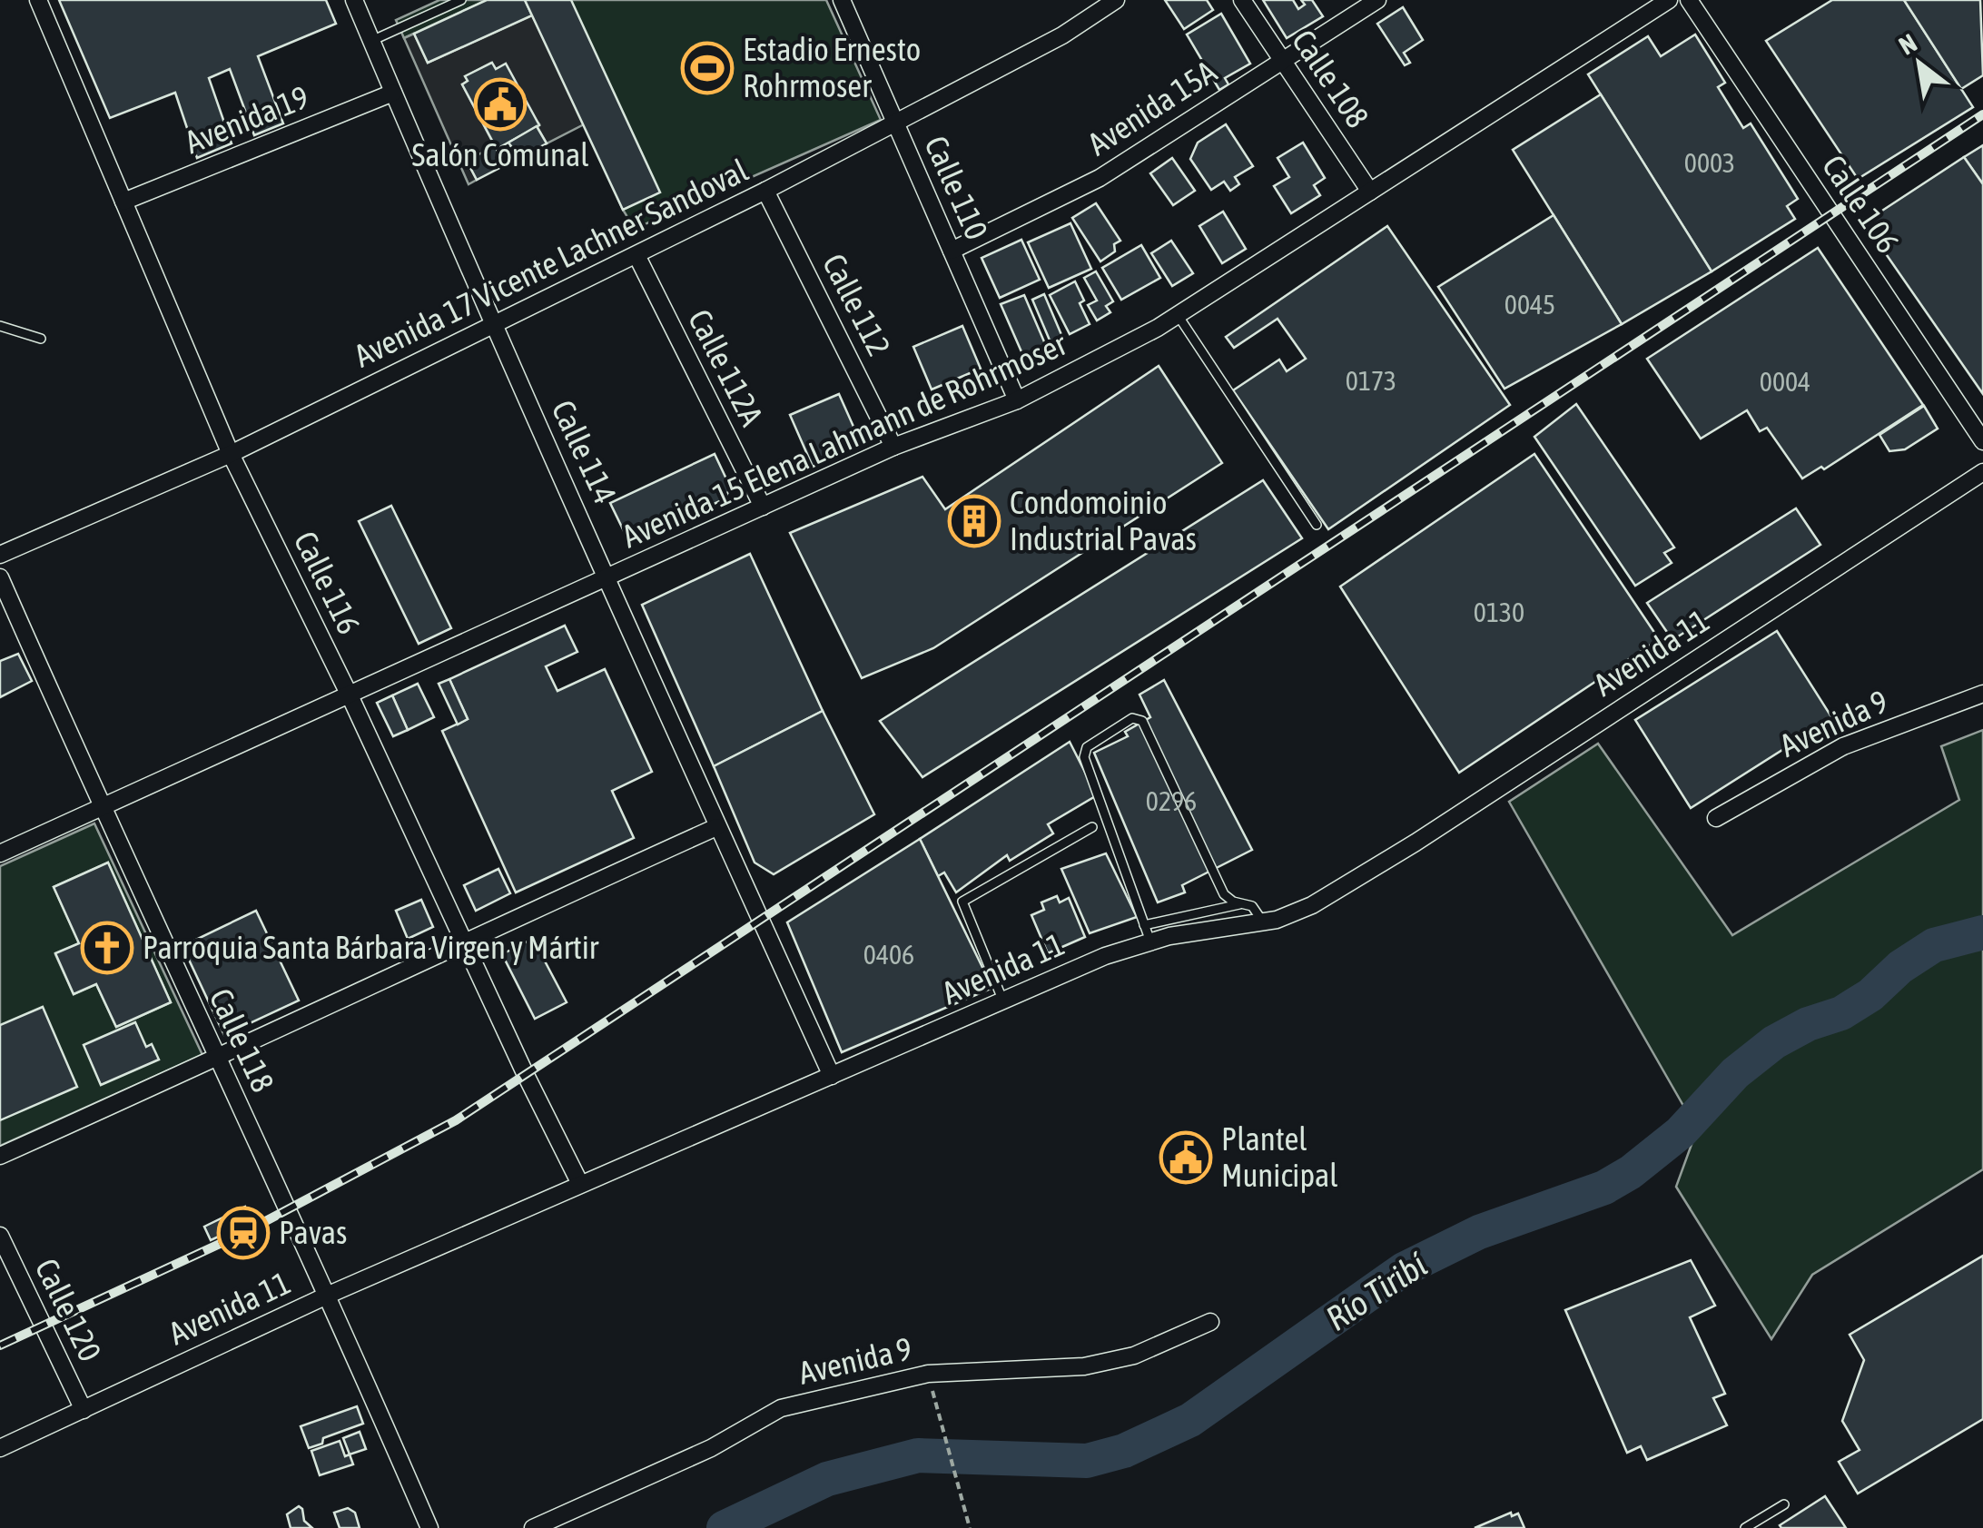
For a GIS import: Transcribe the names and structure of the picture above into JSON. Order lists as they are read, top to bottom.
{
  "streets": {
    "street": [
      "Calle 108",
      "Avenida 15A",
      "Avenida 19",
      "Calle 110",
      "Calle 106",
      "Avenida 17 Vicente Lachner Sandoval",
      "Calle 112",
      "Calle 112A",
      "Avenida 15 Elena Lahmann de Rohrmoser",
      "Calle 114",
      "Calle 116",
      "Avenida 11",
      "Avenida 9",
      "Calle 118",
      "Calle 120"
    ]
  },
  "crossings": [
    ["Calle 108", "Avenida 15A"],
    ["Calle 108", "Avenida 15 Elena Lahmann de Rohrmoser"],
    ["Avenida 15A", "Calle 110"],
    ["Avenida 19", "Calle 114"],
    ["Avenida 19", "Calle 116"],
    ["Calle 110", "Avenida 17 Vicente Lachner Sandoval"],
    ["Calle 110", "Avenida 15 Elena Lahmann de Rohrmoser"],
    ["Avenida 17 Vicente Lachner Sandoval", "Calle 112"],
    ["Avenida 17 Vicente Lachner Sandoval", "Calle 112A"],
    ["Avenida 17 Vicente Lachner Sandoval", "Calle 114"],
    ["Avenida 17 Vicente Lachner Sandoval", "Calle 116"],
    ["Calle 112", "Avenida 15 Elena Lahmann de Rohrmoser"],
    ["Calle 112A", "Avenida 15 Elena Lahmann de Rohrmoser"],
    ["Avenida 15 Elena Lahmann de Rohrmoser", "Calle 114"],
    ["Avenida 15 Elena Lahmann de Rohrmoser", "Calle 116"],
    ["Avenida 15 Elena Lahmann de Rohrmoser", "Calle 118"],
    ["Calle 114", "Avenida 11"],
    ["Calle 116", "Avenida 11"],
    ["Avenida 11", "Calle 118"],
    ["Avenida 11", "Calle 120"]
  ],
  "water": ["Río Tiribí"],
  "places": {
    "sports": ["Estadio Ernesto Rohrmoser"],
    "public building": ["Salón Comunal", "Plantel Municipal"],
    "building": ["Condomoinio Industrial Pavas"],
    "church": ["Parroquia Santa Bárbara Virgen y Mártir"],
    "station": ["Pavas"]
  },
  "house_numbers": [
    "0003",
    "0045",
    "0173",
    "0004",
    "0130",
    "0296",
    "0406"
  ],
  "north": "top left"
}
